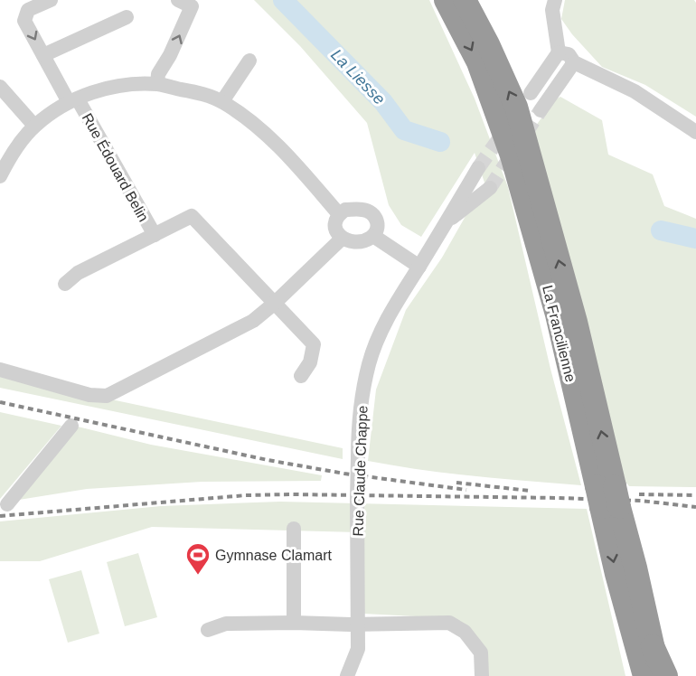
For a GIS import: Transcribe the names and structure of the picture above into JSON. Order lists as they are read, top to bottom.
{
  "streets": {
    "highway": ["La Francilienne"],
    "street": ["Rue Édouard Belin", "Rue Claude Chappe"]
  },
  "water": ["La Liesse"],
  "places": {
    "sports": ["Gymnase Clamart"]
  }
}
